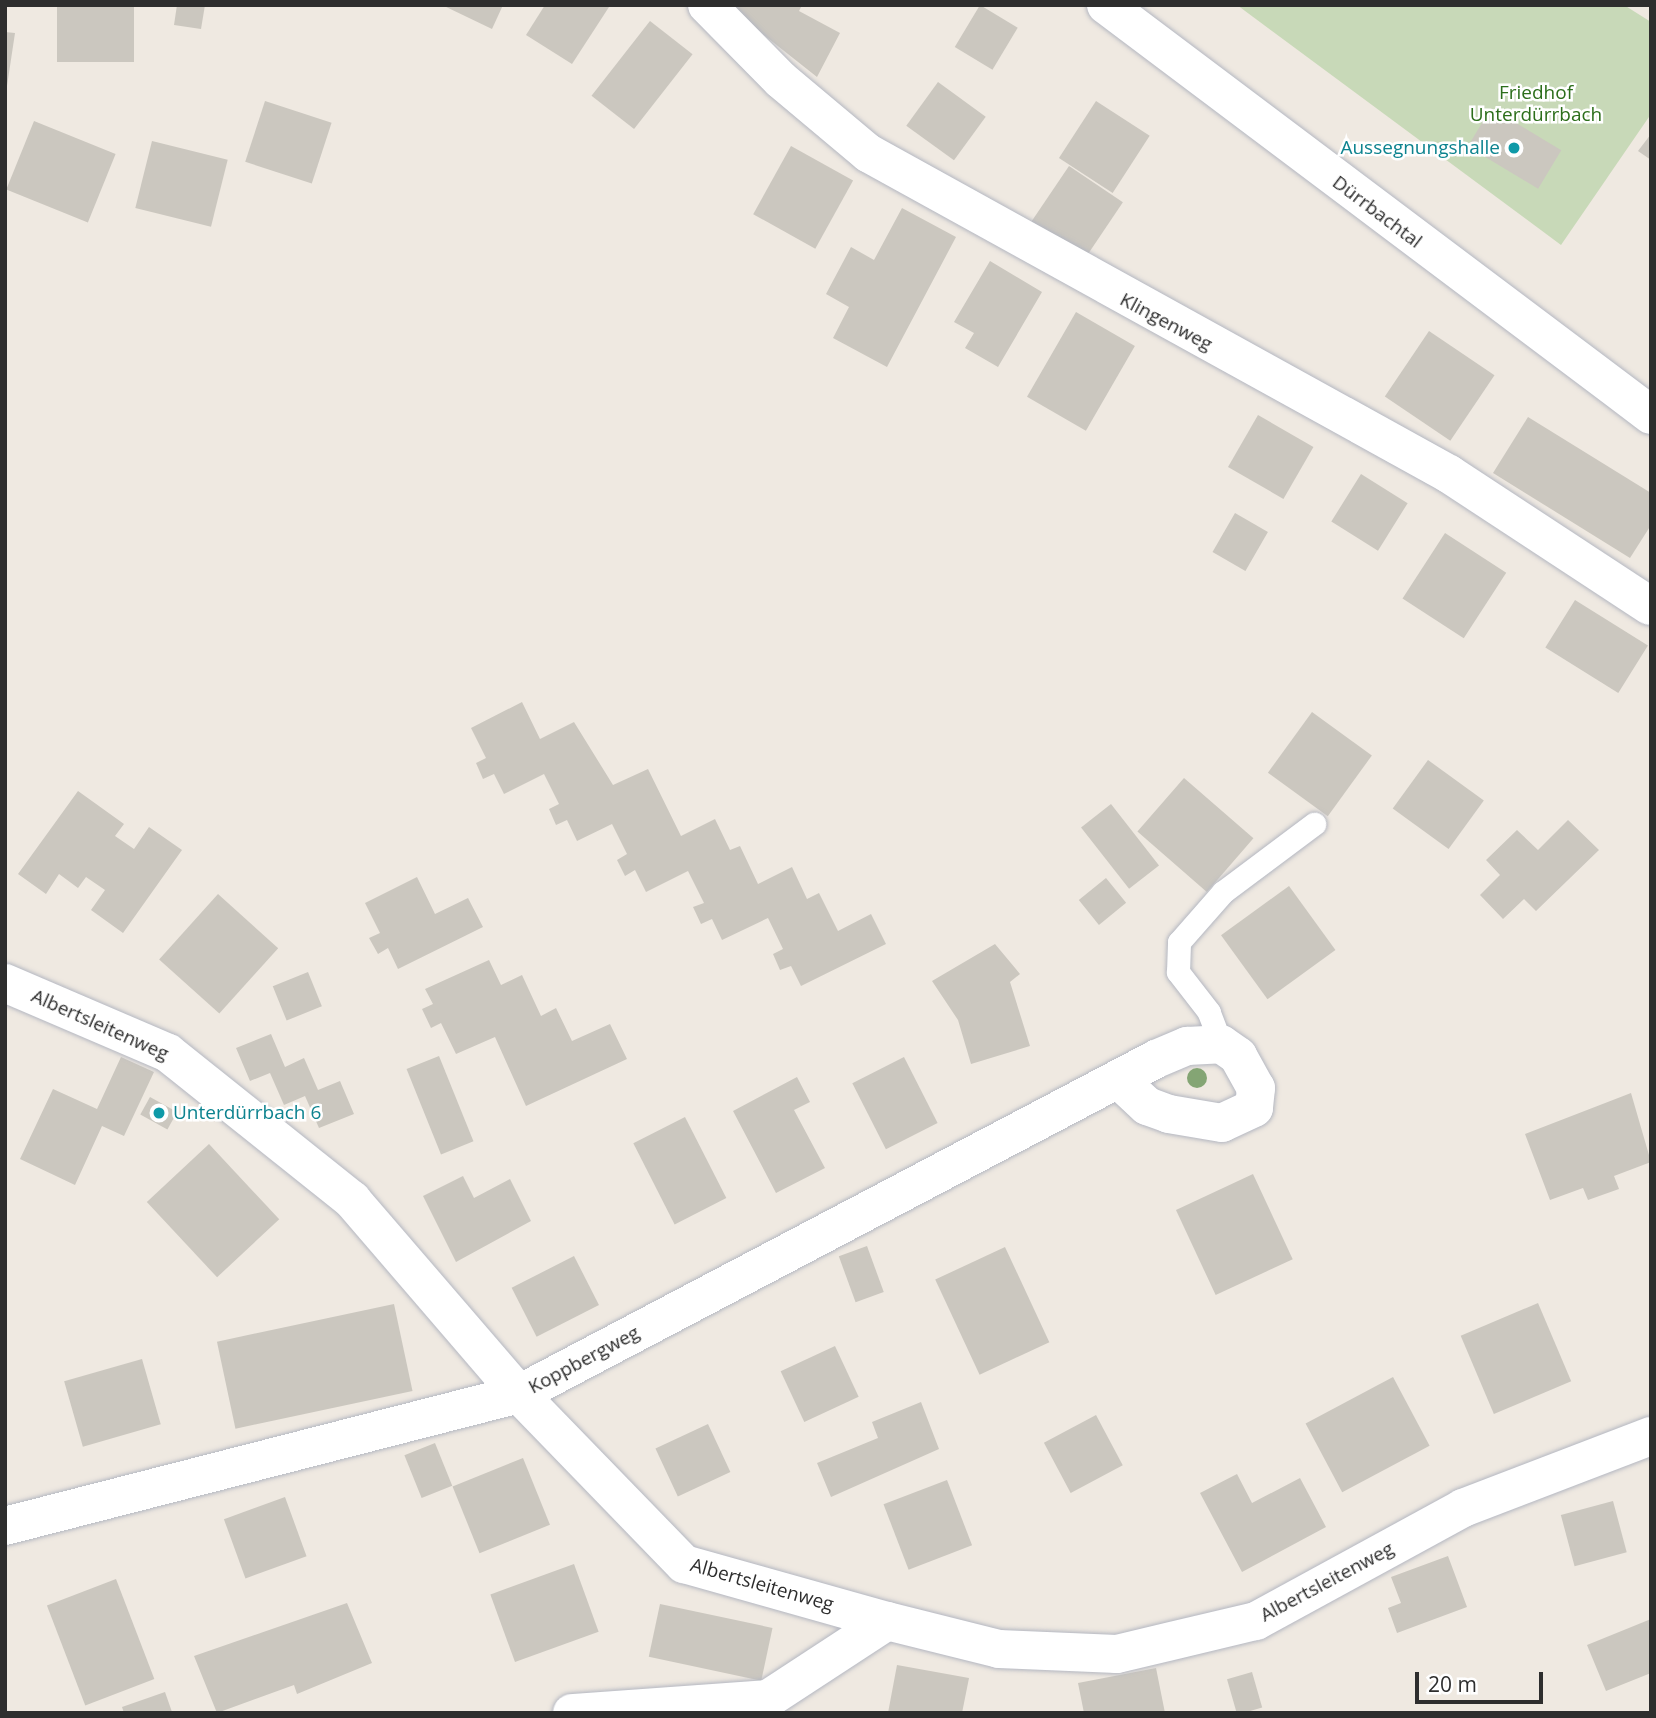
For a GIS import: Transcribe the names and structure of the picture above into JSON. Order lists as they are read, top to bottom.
{
  "streets": {
    "street": [
      "Dürrbachtal",
      "Klingenweg",
      "Albertsleitenweg",
      "Koppbergweg"
    ]
  },
  "crossings": [
    ["Albertsleitenweg", "Koppbergweg"]
  ],
  "parks": ["Friedhof Unterdürrbach"],
  "places": ["Aussegnungshalle", "Unterdürrbach 6"],
  "scale_bar": "20 m"
}
